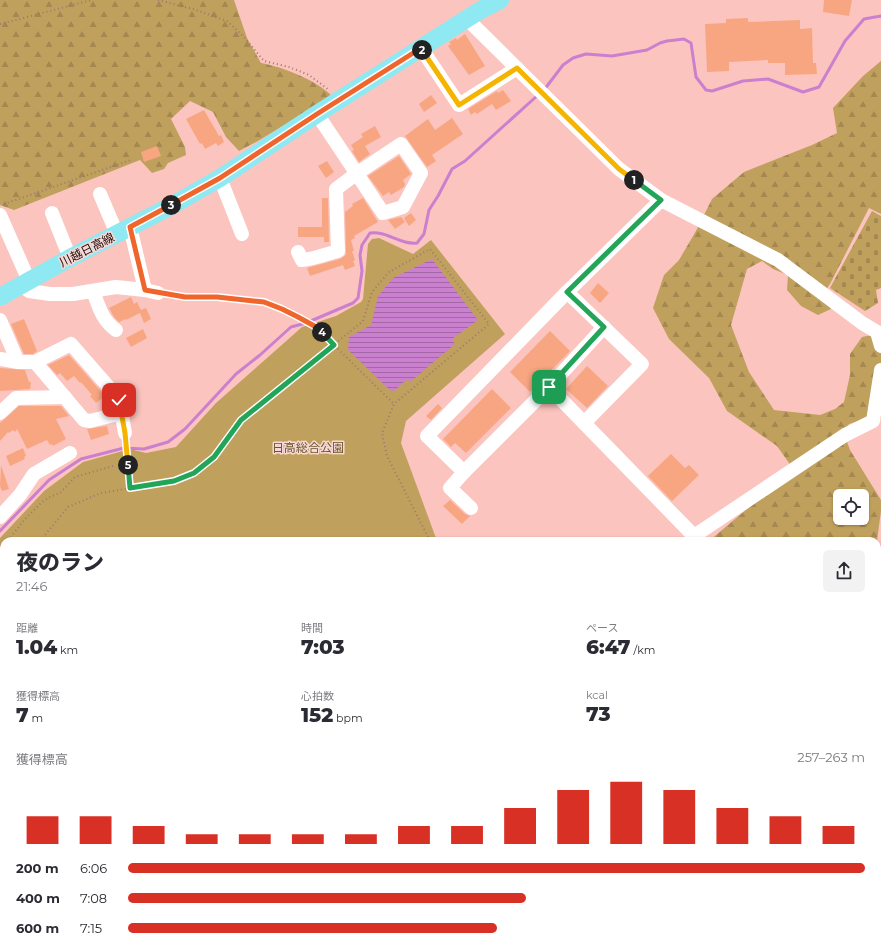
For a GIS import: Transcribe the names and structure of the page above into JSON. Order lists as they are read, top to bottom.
{
  "streets": {
    "main road": ["川越日高線"]
  },
  "parks": ["日高総合公園"],
  "page": {
    "pins": [
      "2",
      "1",
      "3",
      "4",
      "5"
    ],
    "heading": ["夜のラン", "21:46"],
    "stats": [
      ["距離", "1.04 km"],
      ["時間", "7:03"],
      ["ペース", "6:47 /km"],
      ["獲得標高", "7 m"],
      ["心拍数", "152 bpm"],
      ["kcal", "73"]
    ],
    "chart": ["獲得標高", "257–263 m"],
    "list": [
      {
        "name": "200 m",
        "note": "6:06"
      },
      {
        "name": "400 m",
        "note": "7:08"
      },
      {
        "name": "600 m",
        "note": "7:15"
      }
    ]
  }
}
